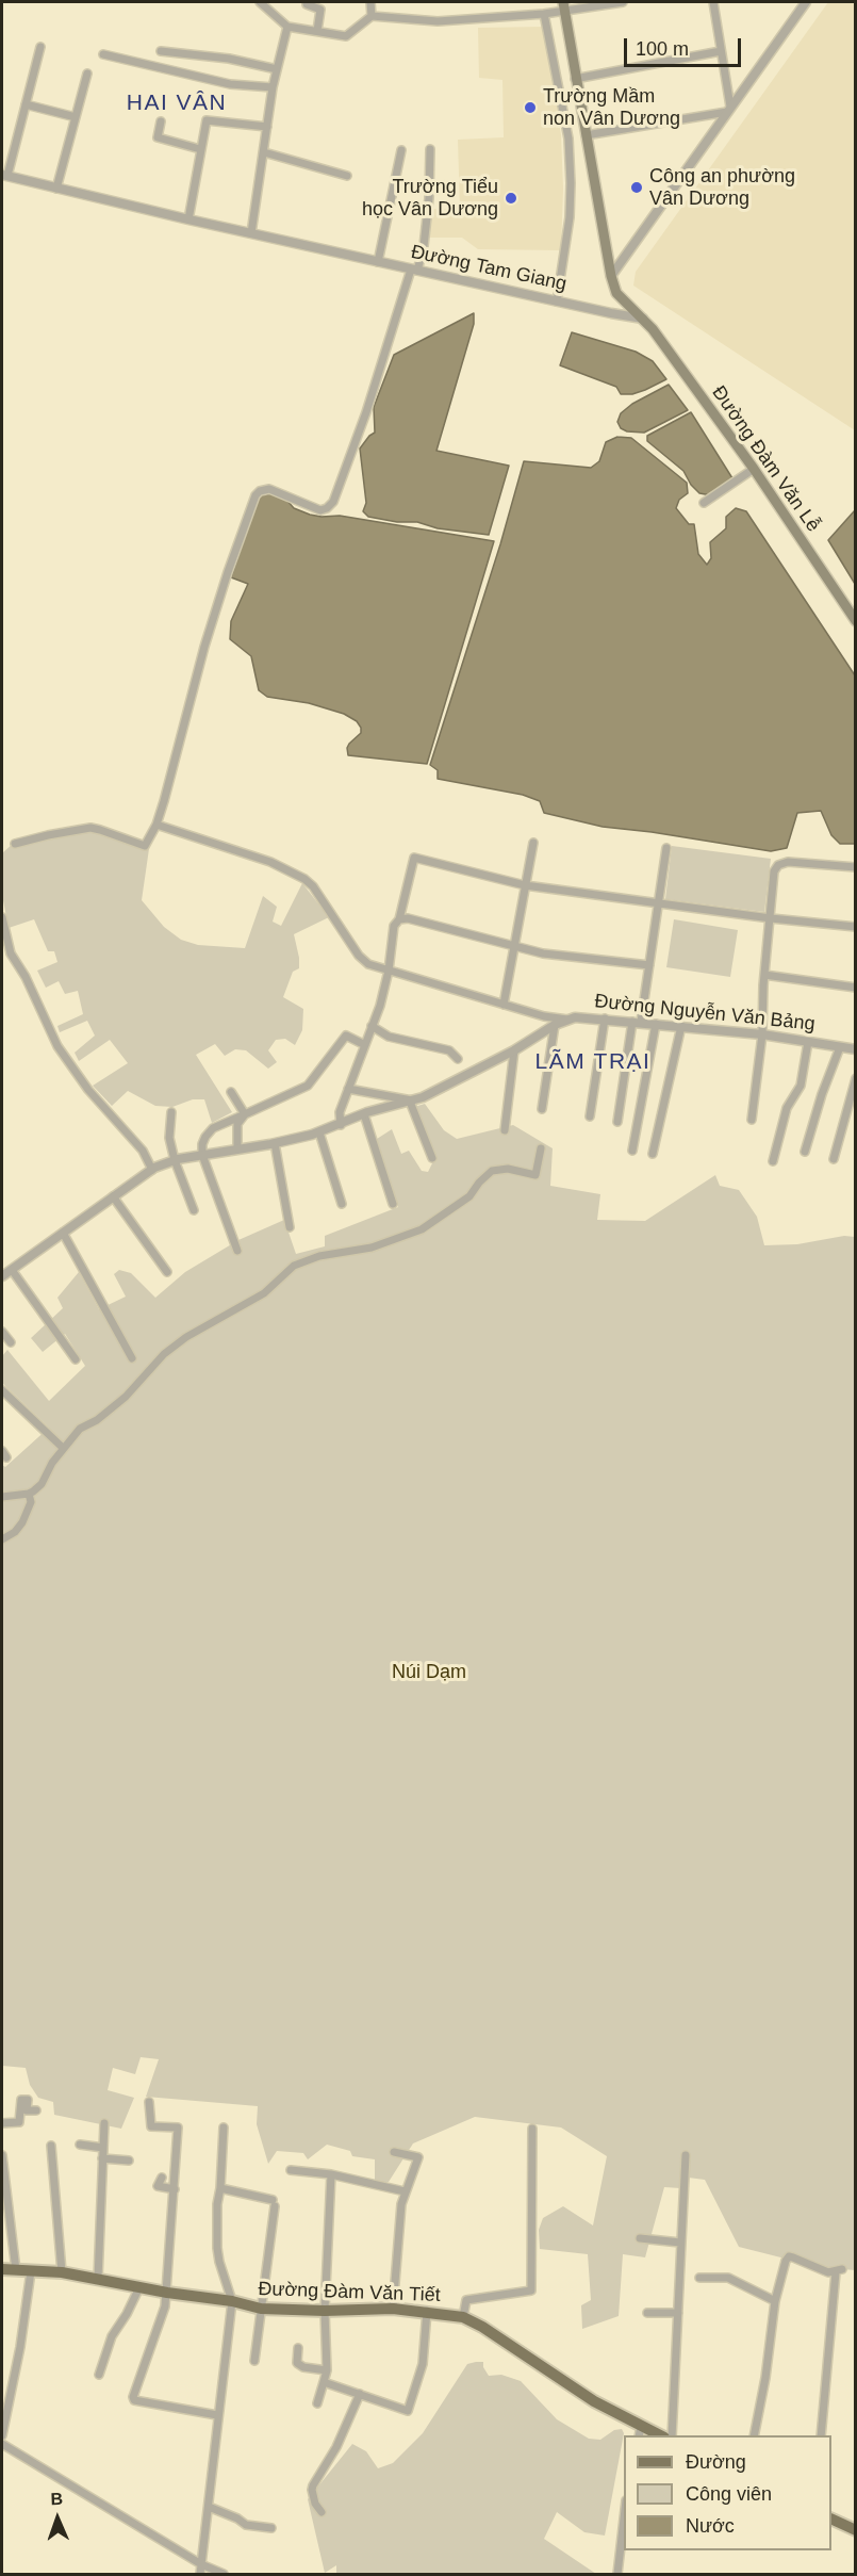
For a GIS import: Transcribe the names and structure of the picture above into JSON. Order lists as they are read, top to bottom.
{
  "streets": {
    "main road": ["Đường Đàm Văn Lễ", "Đường Đàm Văn Tiết"],
    "street": ["Đường Tam Giang", "Đường Nguyễn Văn Bảng"]
  },
  "crossings": [
    ["Đường Tam Giang", "Đường Đàm Văn Lễ"]
  ],
  "districts": ["HAI VÂN", "LÃM TRẠI"],
  "parks": ["Núi Dạm"],
  "places": ["Trường Mầm non Vân Dương", "Công an phường Vân Dương", "Trường Tiểu học Vân Dương"],
  "legend": ["Đường", "Công viên", "Nước"],
  "scale_bar": "100 m",
  "north": "top"
}
